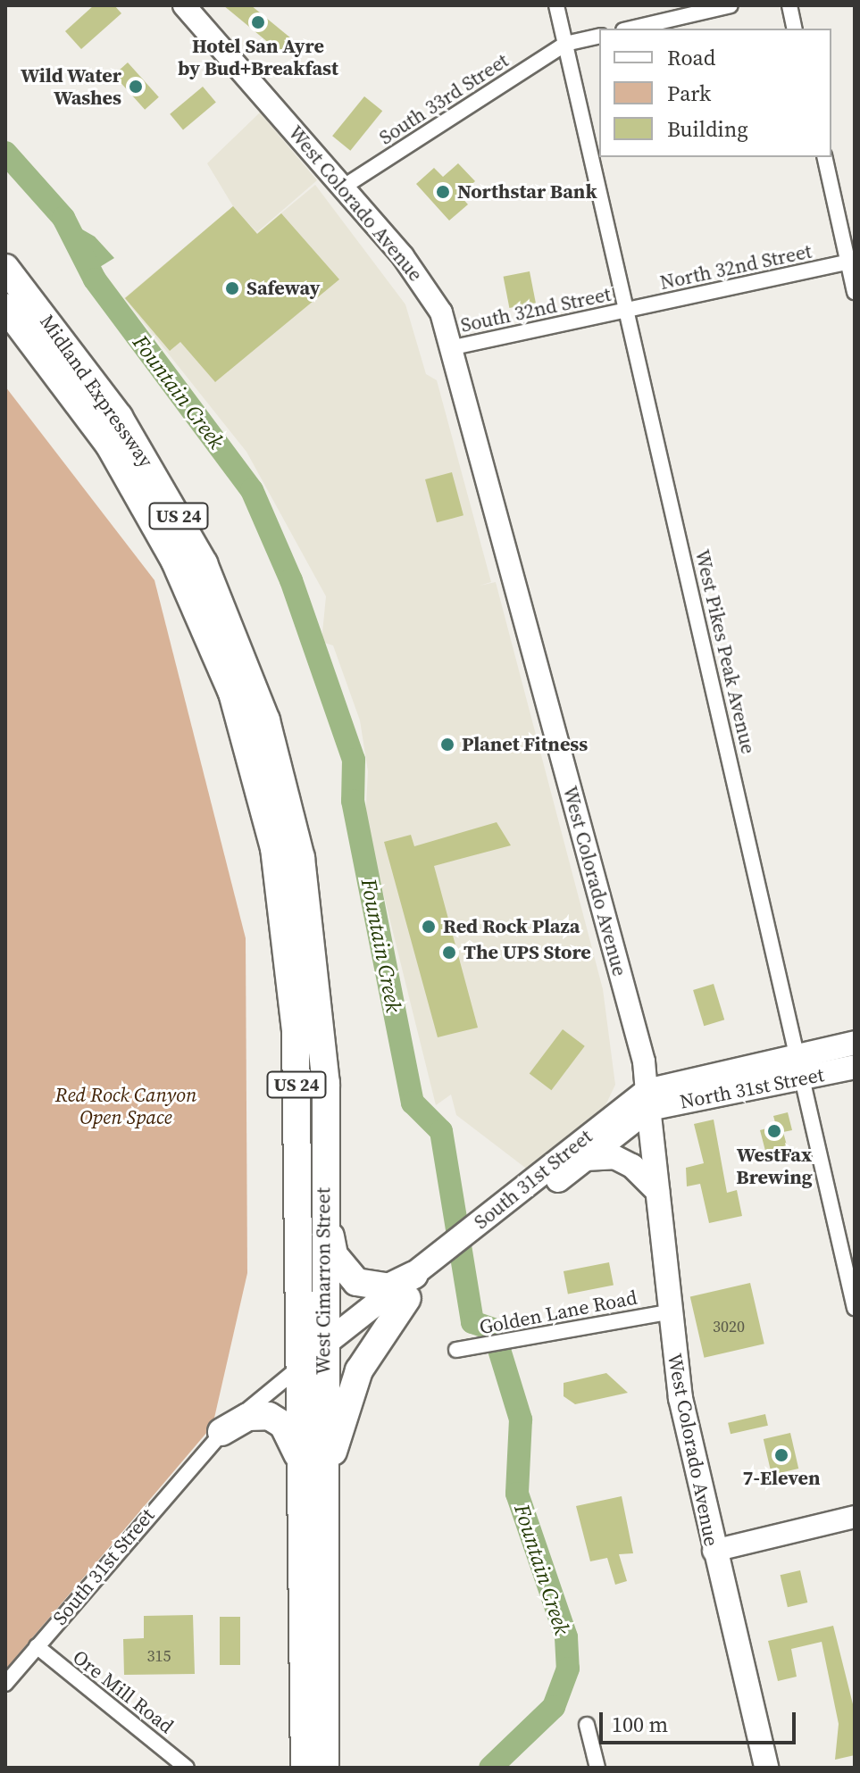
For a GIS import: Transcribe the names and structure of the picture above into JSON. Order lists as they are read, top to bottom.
{
  "streets": {
    "highway": ["Midland Expressway", "US 24", "West Cimarron Street"],
    "main road": ["West Colorado Avenue", "North 31st Street", "South 31st Street"],
    "street": [
      "South 33rd Street",
      "North 32nd Street",
      "South 32nd Street",
      "West Pikes Peak Avenue",
      "Golden Lane Road",
      "Ore Mill Road"
    ]
  },
  "crossings": [
    ["South 33rd Street", "West Colorado Avenue"],
    ["South 33rd Street", "West Pikes Peak Avenue"],
    ["West Colorado Avenue", "South 32nd Street"],
    ["West Colorado Avenue", "South 31st Street"],
    ["West Colorado Avenue", "Golden Lane Road"],
    ["North 32nd Street", "South 32nd Street"],
    ["North 32nd Street", "West Pikes Peak Avenue"],
    ["South 32nd Street", "West Pikes Peak Avenue"],
    ["Midland Expressway", "West Cimarron Street"],
    ["West Pikes Peak Avenue", "North 31st Street"],
    ["West Pikes Peak Avenue", "South 31st Street"],
    ["North 31st Street", "South 31st Street"],
    ["South 31st Street", "West Cimarron Street"],
    ["South 31st Street", "Ore Mill Road"]
  ],
  "water": ["Fountain Creek"],
  "parks": ["Red Rock Canyon Open Space"],
  "places": [
    "Hotel San Ayre by Bud+Breakfast",
    "Wild Water Washes",
    "Northstar Bank",
    "Safeway",
    "Planet Fitness",
    "Red Rock Plaza",
    "The UPS Store",
    "WestFax Brewing",
    "7-Eleven"
  ],
  "house_numbers": ["3020", "315"],
  "legend": ["Road", "Park", "Building"],
  "scale_bar": "100 m"
}
